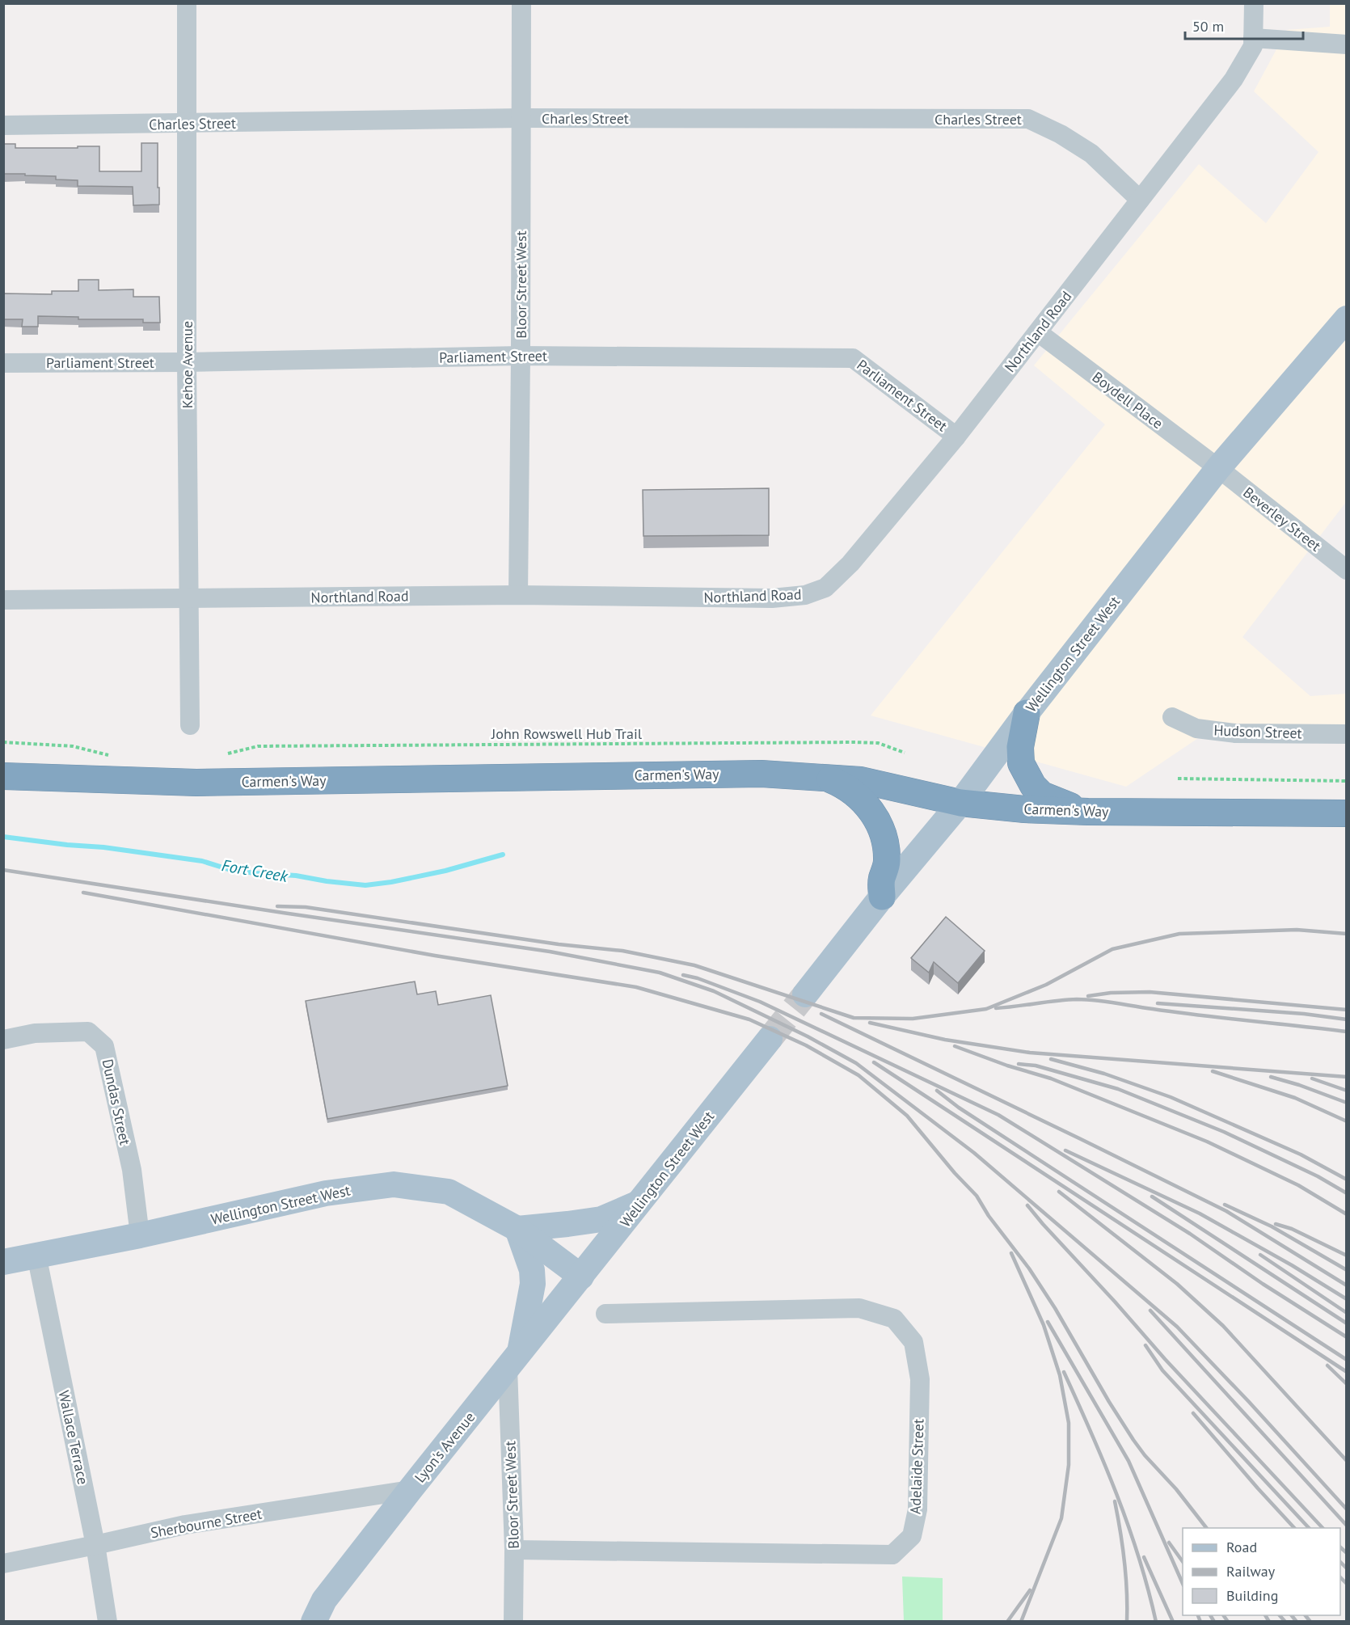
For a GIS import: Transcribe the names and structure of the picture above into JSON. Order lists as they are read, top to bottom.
{
  "streets": {
    "highway": ["Carmen's Way"],
    "main road": ["Wellington Street West", "Lyon's Avenue"],
    "street": [
      "Charles Street",
      "Bloor Street West",
      "Northland Road",
      "Parliament Street",
      "Kehoe Avenue",
      "Boydell Place",
      "Beverley Street",
      "Hudson Street",
      "Dundas Street",
      "Wallace Terrace",
      "Adelaide Street",
      "Sherbourne Street"
    ],
    "path": ["John Rowswell Hub Trail"]
  },
  "crossings": [
    ["Charles Street", "Bloor Street West"],
    ["Charles Street", "Northland Road"],
    ["Charles Street", "Kehoe Avenue"],
    ["Bloor Street West", "Northland Road"],
    ["Bloor Street West", "Parliament Street"],
    ["Bloor Street West", "Lyon's Avenue"],
    ["Bloor Street West", "Adelaide Street"],
    ["Northland Road", "Parliament Street"],
    ["Northland Road", "Kehoe Avenue"],
    ["Northland Road", "Boydell Place"],
    ["Parliament Street", "Kehoe Avenue"],
    ["Boydell Place", "Beverley Street"],
    ["Boydell Place", "Wellington Street West"],
    ["Beverley Street", "Wellington Street West"],
    ["Wellington Street West", "Carmen's Way"],
    ["Wellington Street West", "Dundas Street"],
    ["Wellington Street West", "Wallace Terrace"],
    ["Wellington Street West", "Lyon's Avenue"],
    ["Wallace Terrace", "Sherbourne Street"],
    ["Lyon's Avenue", "Sherbourne Street"]
  ],
  "water": ["Fort Creek"],
  "legend": ["Road", "Railway", "Building"],
  "scale_bar": "50 m"
}
